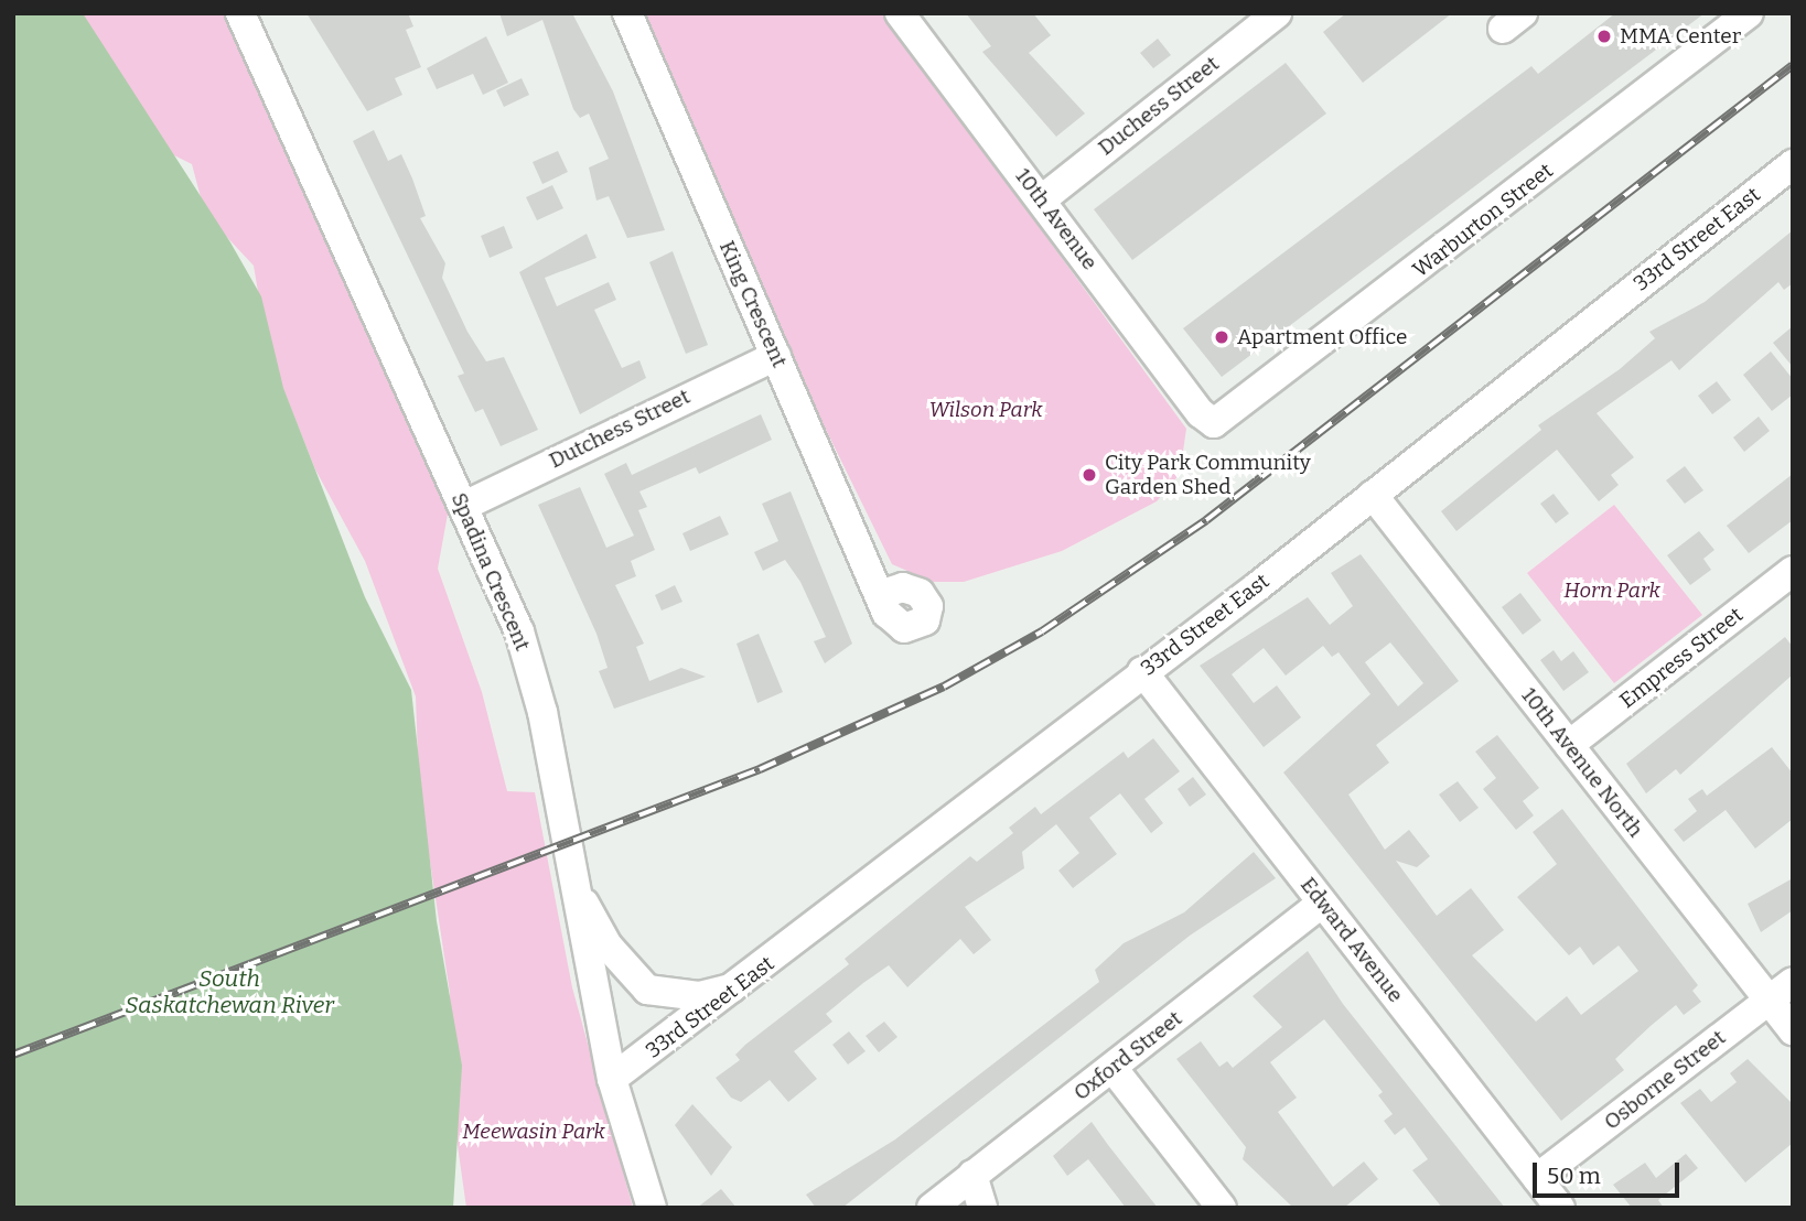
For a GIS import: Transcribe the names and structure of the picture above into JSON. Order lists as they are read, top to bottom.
{
  "streets": {
    "street": [
      "Duchess Street",
      "10th Avenue",
      "Warburton Street",
      "33rd Street East",
      "King Crescent",
      "Dutchess Street",
      "Spadina Crescent",
      "Empress Street",
      "10th Avenue North",
      "Edward Avenue",
      "Oxford Street",
      "Osborne Street"
    ]
  },
  "crossings": [
    ["Duchess Street", "10th Avenue"],
    ["10th Avenue", "Warburton Street"],
    ["33rd Street East", "Spadina Crescent"],
    ["33rd Street East", "10th Avenue North"],
    ["33rd Street East", "Edward Avenue"],
    ["King Crescent", "Dutchess Street"],
    ["Dutchess Street", "Spadina Crescent"],
    ["Empress Street", "10th Avenue North"],
    ["10th Avenue North", "Osborne Street"],
    ["Edward Avenue", "Oxford Street"],
    ["Edward Avenue", "Osborne Street"]
  ],
  "water": ["South Saskatchewan River"],
  "parks": ["Wilson Park", "Horn Park", "Meewasin Park"],
  "places": ["MMA Center", "Apartment Office", "City Park Community Garden Shed"],
  "scale_bar": "50 m"
}
